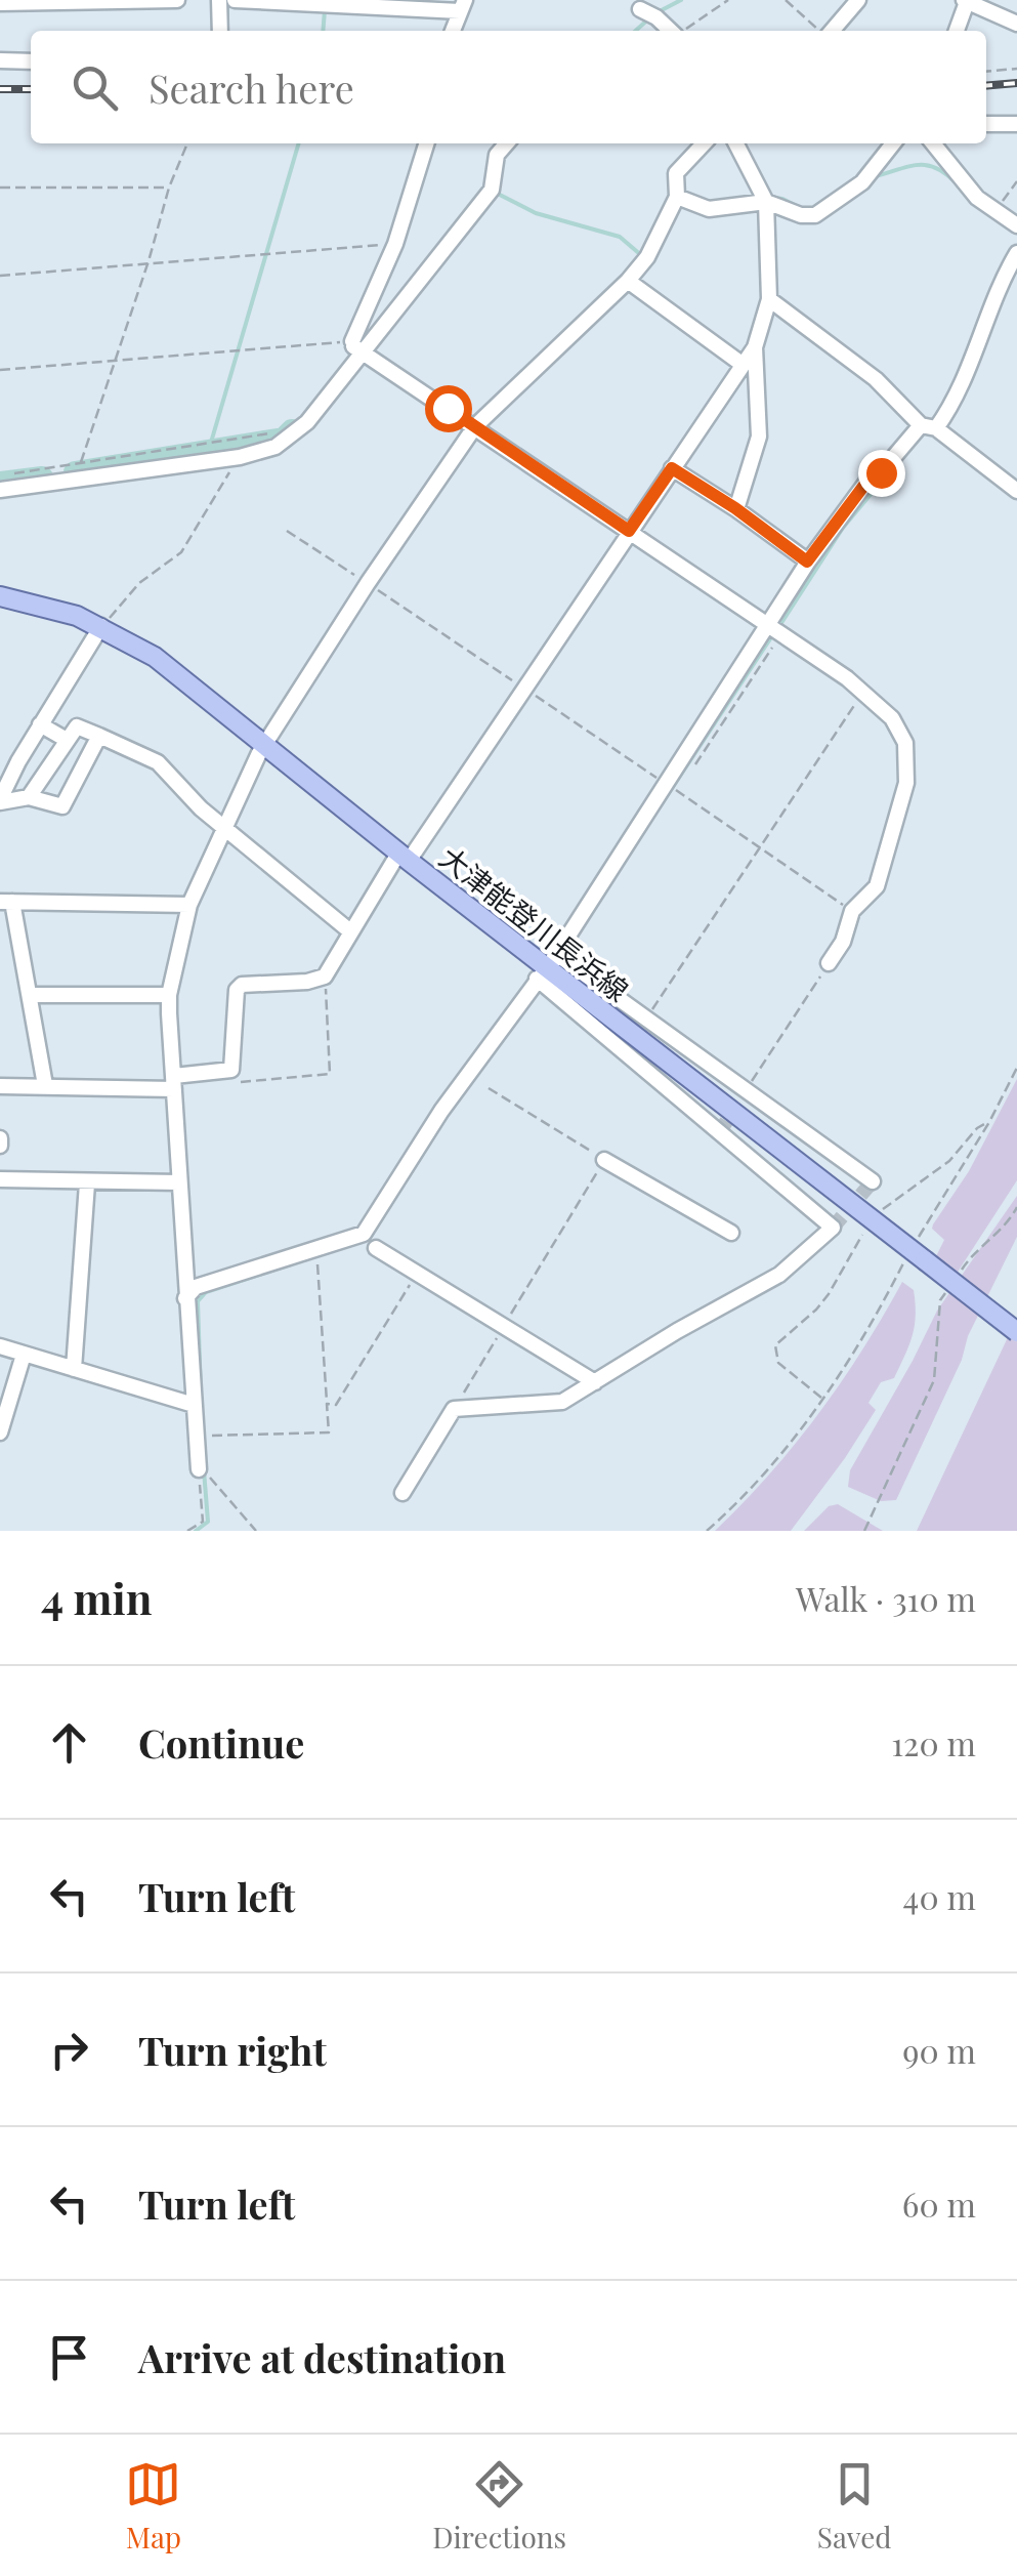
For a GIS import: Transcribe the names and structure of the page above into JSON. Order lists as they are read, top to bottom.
{
  "streets": {
    "main road": ["大津能登川長浜線"]
  },
  "page": {
    "search": "Search here",
    "heading": ["4 min", "Walk · 310 m"],
    "list": [
      ["Continue", "120 m"],
      ["Turn left", "40 m"],
      ["Turn right", "90 m"],
      ["Turn left", "60 m"],
      "Arrive at destination"
    ],
    "nav": ["Map", "Directions", "Saved"]
  }
}
